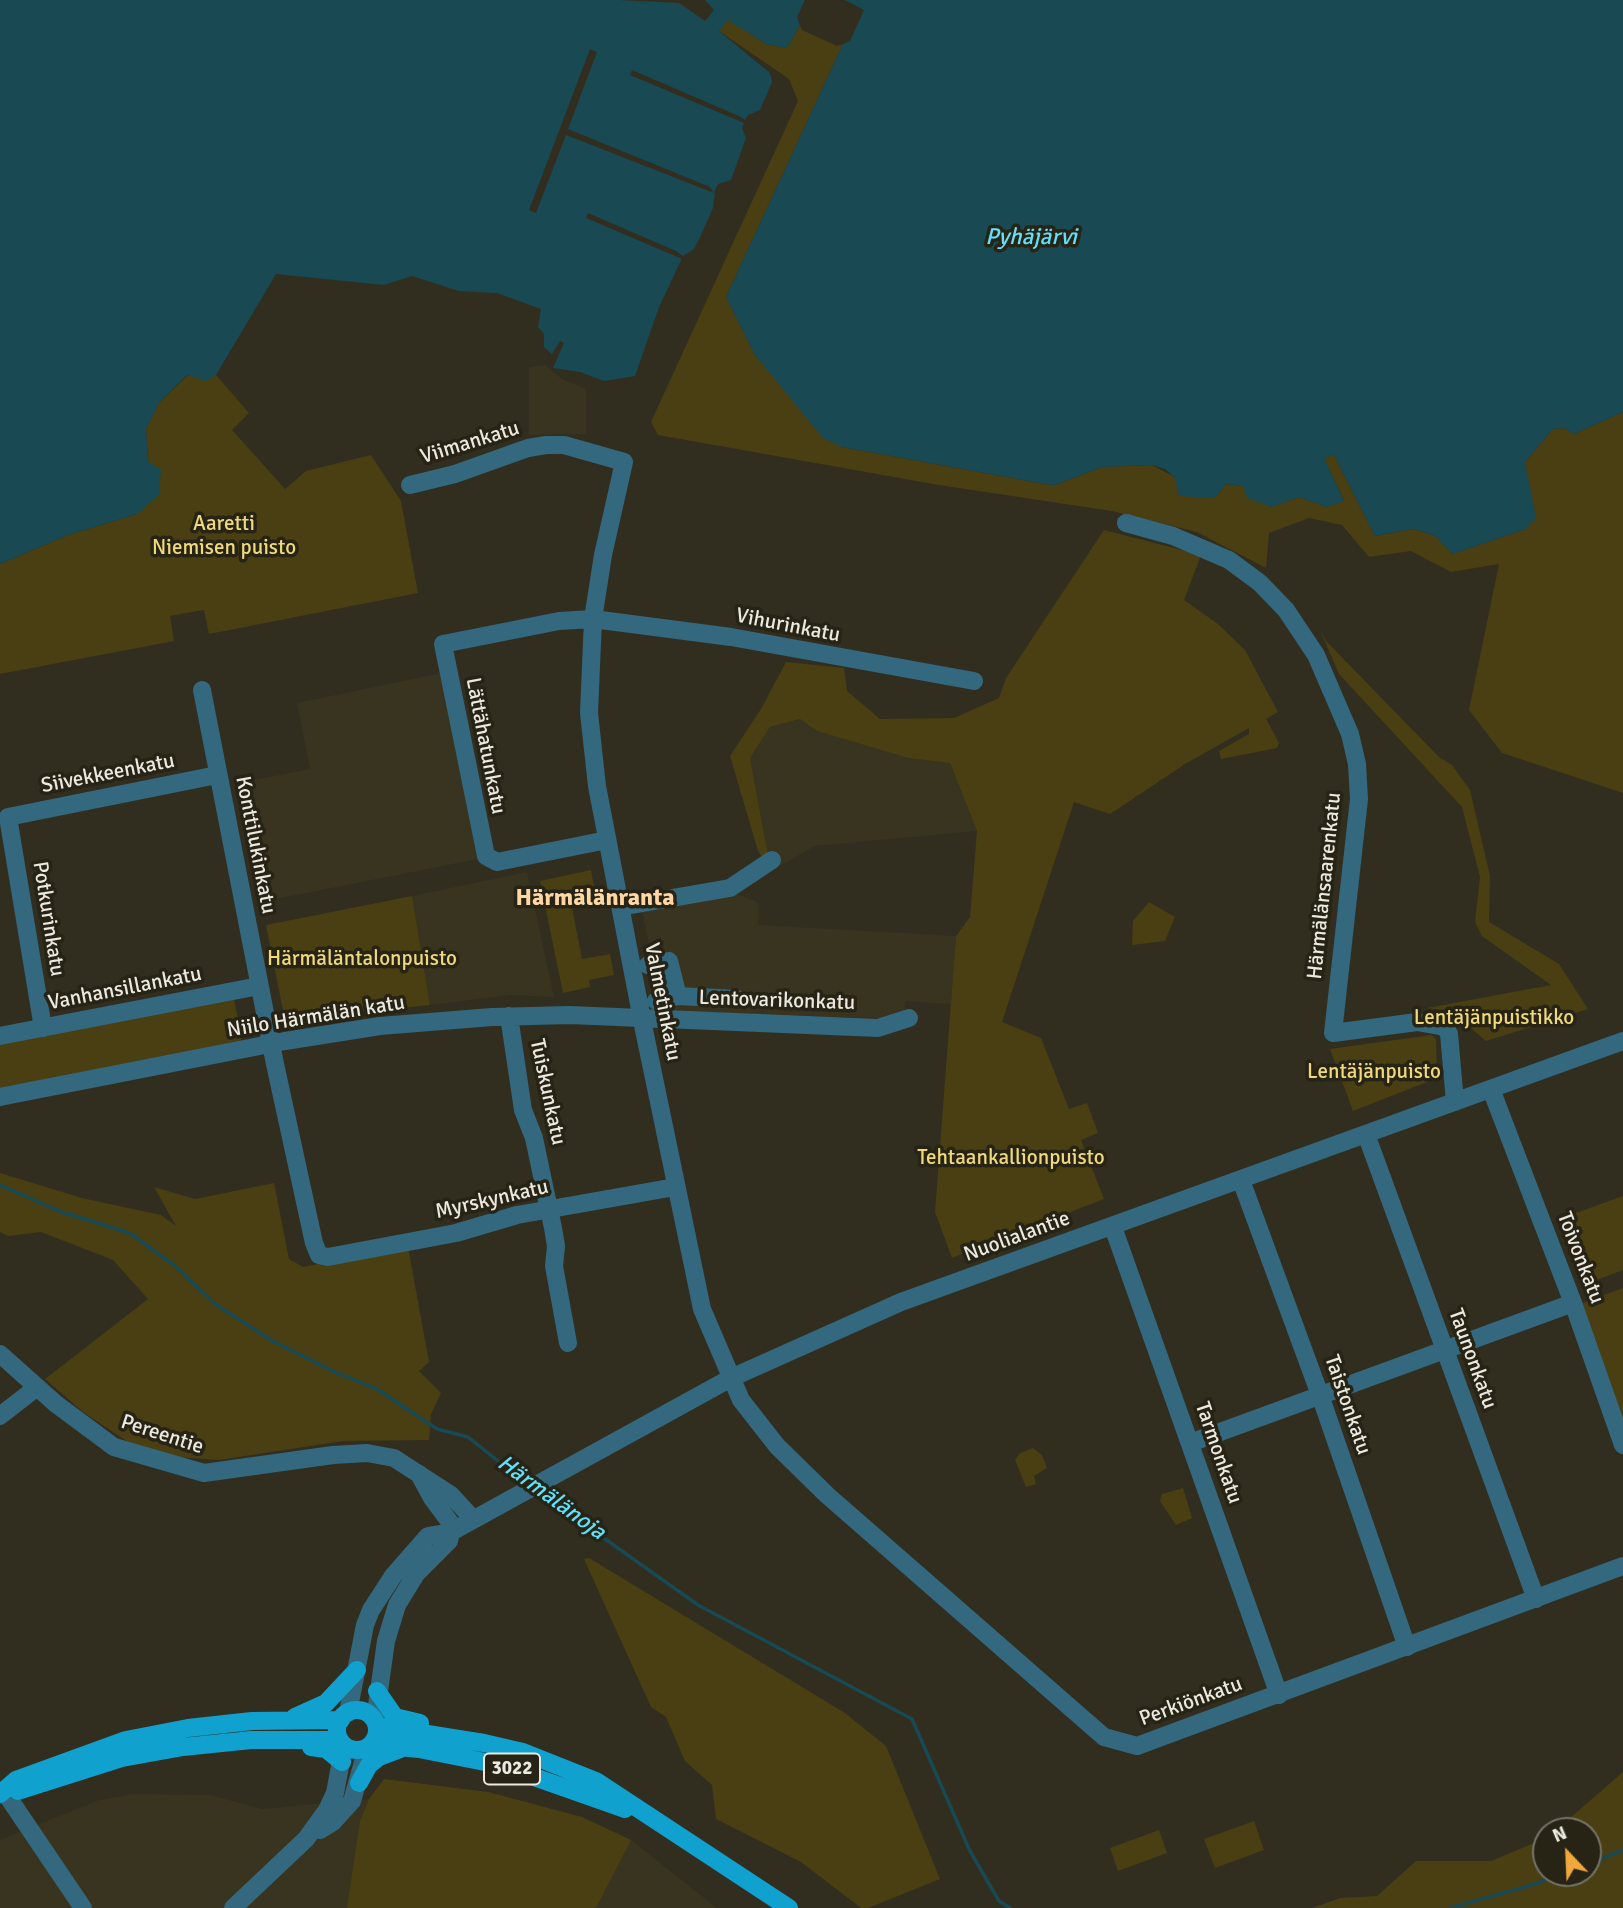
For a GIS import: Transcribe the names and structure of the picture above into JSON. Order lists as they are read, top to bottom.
{
  "streets": {
    "main road": ["3022"],
    "street": [
      "Viimankatu",
      "Vihurinkatu",
      "Lättähatunkatu",
      "Siivekkeenkatu",
      "Konttilukinkatu",
      "Härmälänsaarenkatu",
      "Potkurinkatu",
      "Vanhansillankatu",
      "Lentovarikonkatu",
      "Valmetinkatu",
      "Niilo Härmälän katu",
      "Tuiskunkatu",
      "Myrskynkatu",
      "Nuolialantie",
      "Toivonkatu",
      "Taunonkatu",
      "Taistonkatu",
      "Pereentie",
      "Tarmonkatu",
      "Perkiönkatu"
    ]
  },
  "crossings": [
    ["Viimankatu", "Valmetinkatu"],
    ["Vihurinkatu", "Lättähatunkatu"],
    ["Vihurinkatu", "Valmetinkatu"],
    ["Lättähatunkatu", "Valmetinkatu"],
    ["Siivekkeenkatu", "Konttilukinkatu"],
    ["Siivekkeenkatu", "Potkurinkatu"],
    ["Konttilukinkatu", "Vanhansillankatu"],
    ["Konttilukinkatu", "Niilo Härmälän katu"],
    ["Konttilukinkatu", "Myrskynkatu"],
    ["Härmälänsaarenkatu", "Nuolialantie"],
    ["Potkurinkatu", "Vanhansillankatu"],
    ["Lentovarikonkatu", "Valmetinkatu"],
    ["Lentovarikonkatu", "Niilo Härmälän katu"],
    ["Valmetinkatu", "Niilo Härmälän katu"],
    ["Valmetinkatu", "Myrskynkatu"],
    ["Valmetinkatu", "Nuolialantie"],
    ["Valmetinkatu", "Perkiönkatu"],
    ["Niilo Härmälän katu", "Tuiskunkatu"],
    ["Tuiskunkatu", "Myrskynkatu"],
    ["Nuolialantie", "Toivonkatu"],
    ["Nuolialantie", "Taunonkatu"],
    ["Nuolialantie", "Taistonkatu"],
    ["Nuolialantie", "Pereentie"],
    ["Nuolialantie", "Tarmonkatu"],
    ["Nuolialantie", "Perkiönkatu"],
    ["Nuolialantie", "3022"],
    ["Taunonkatu", "Perkiönkatu"],
    ["Taistonkatu", "Perkiönkatu"],
    ["Tarmonkatu", "Perkiönkatu"]
  ],
  "districts": ["Härmälänranta"],
  "water": ["Pyhäjärvi", "Härmälänoja"],
  "parks": [
    "Aaretti Niemisen puisto",
    "Härmäläntalonpuisto",
    "Lentäjänpuistikko",
    "Lentäjänpuisto",
    "Tehtaankallionpuisto"
  ],
  "north": "top left"
}
